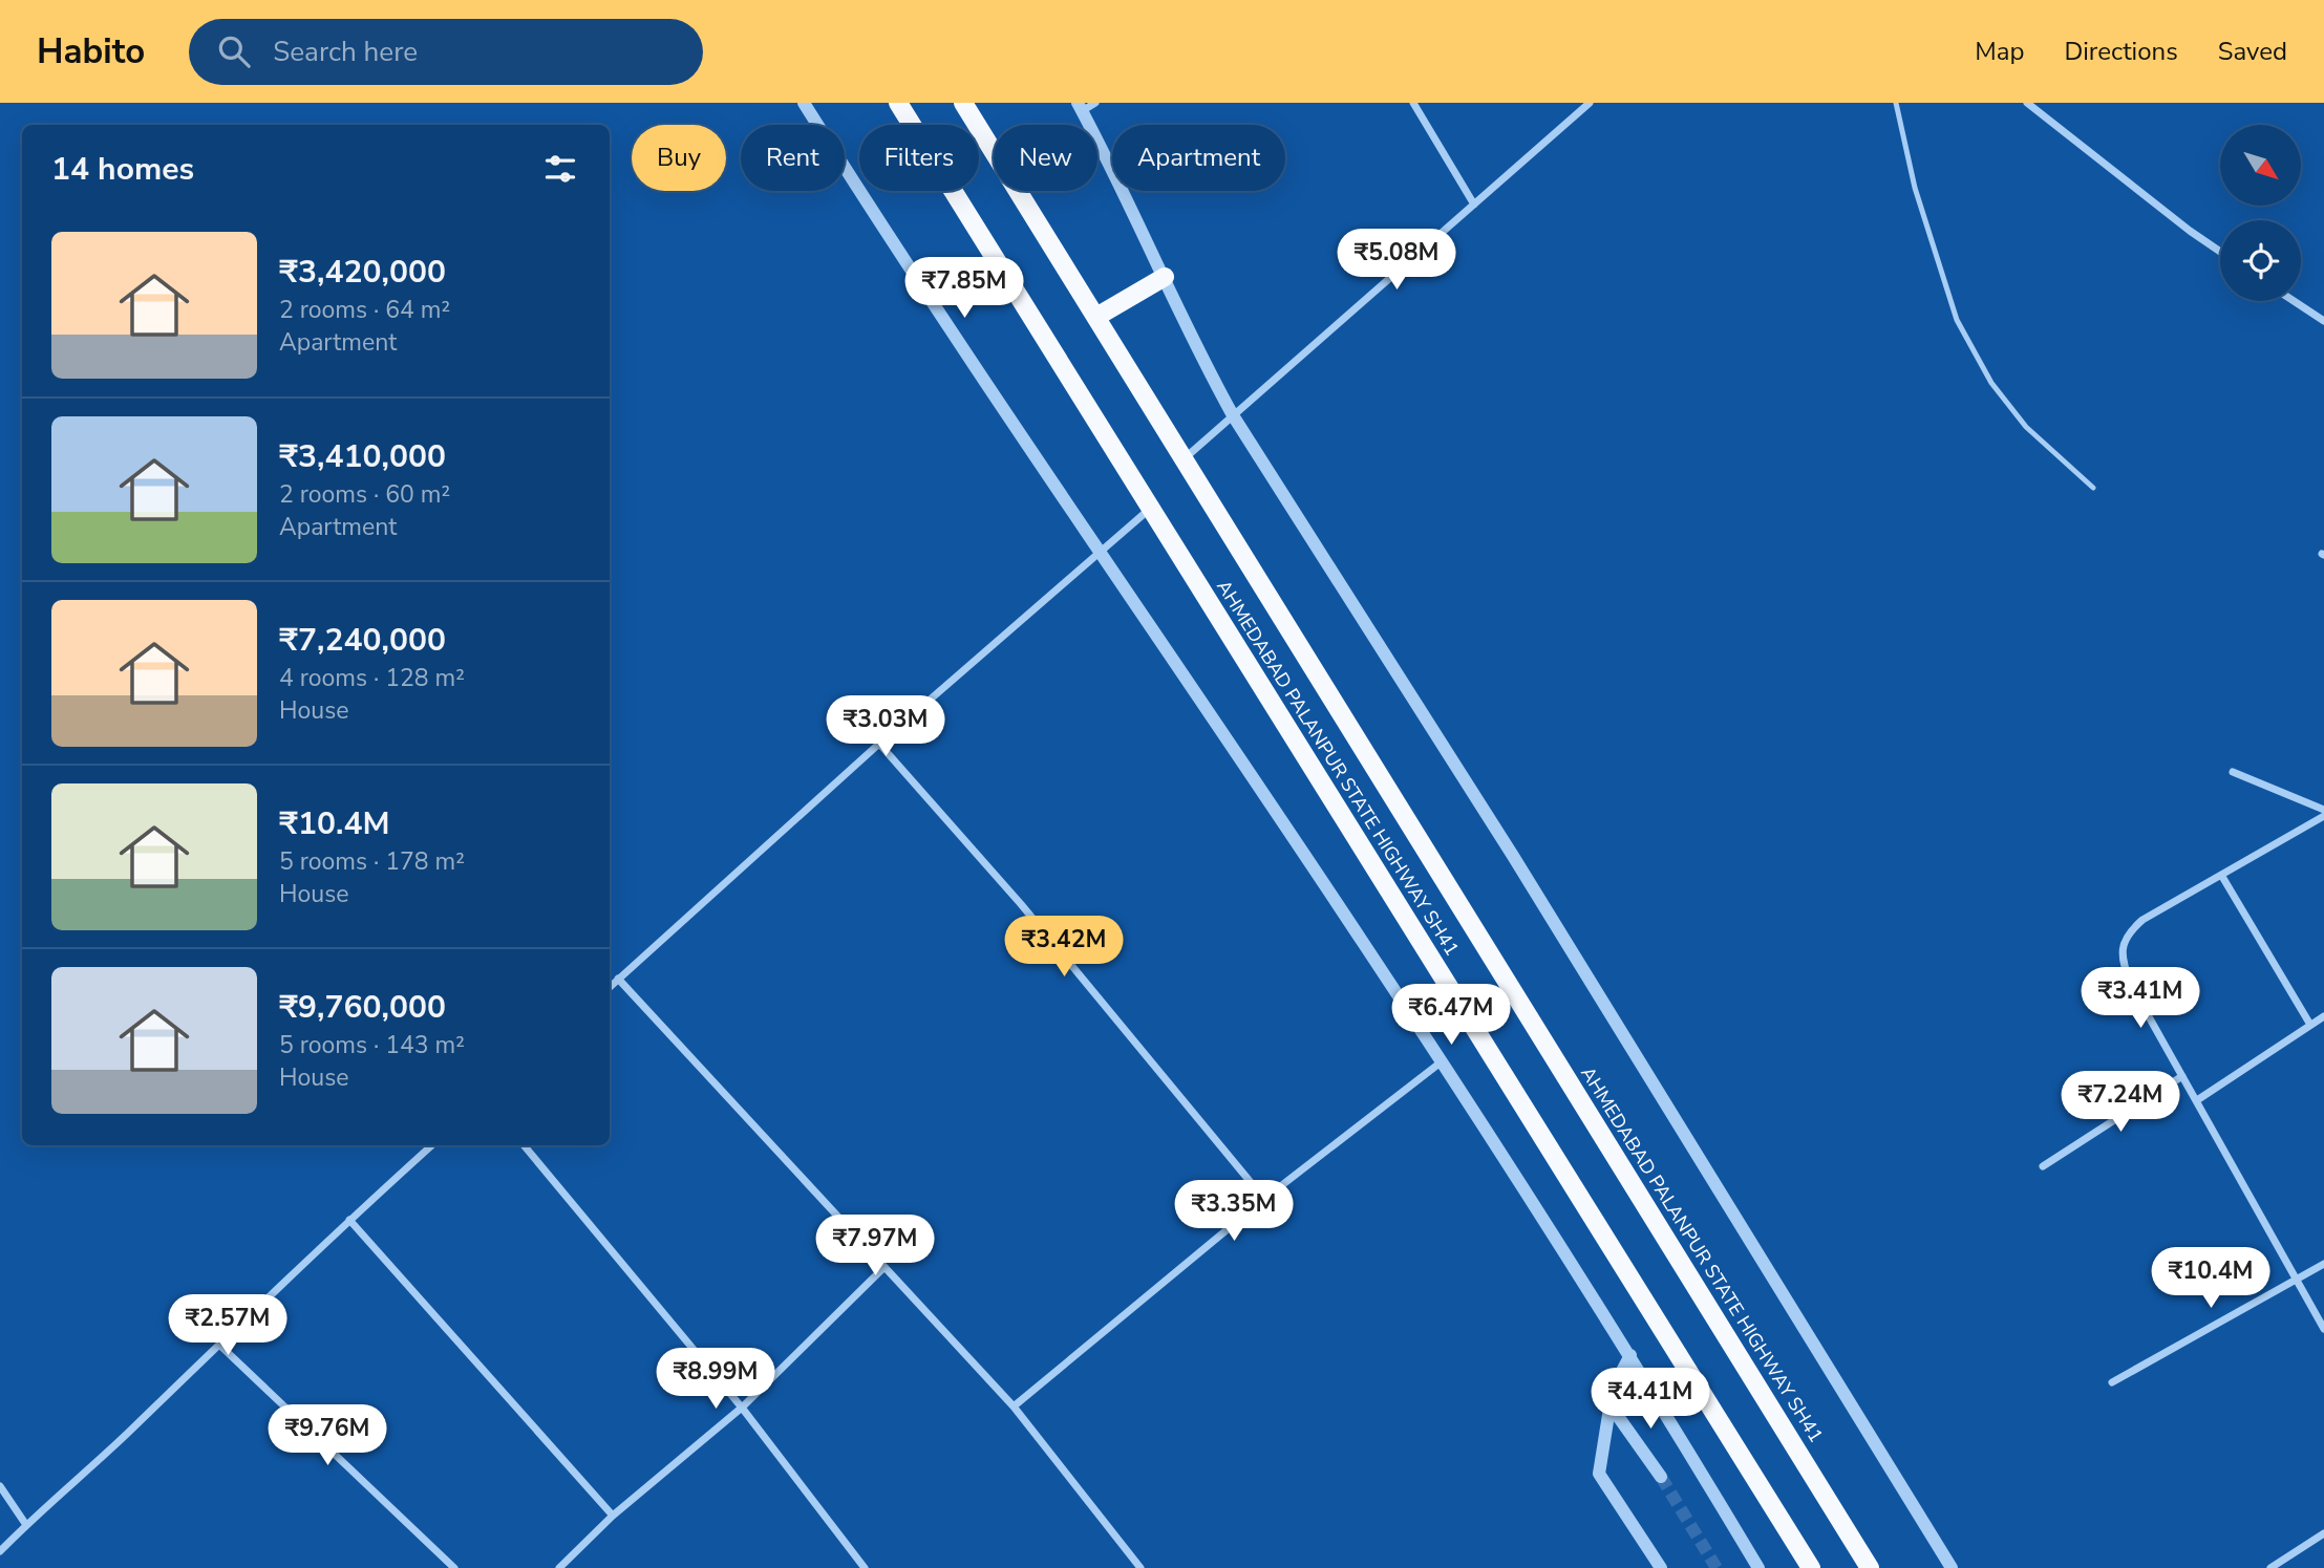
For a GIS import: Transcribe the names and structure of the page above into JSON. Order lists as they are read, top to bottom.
{
  "streets": {
    "main road": ["AHMEDABAD PALANPUR STATE HIGHWAY SH41"]
  },
  "north": "bottom right",
  "page": {
    "header": "Habito",
    "search": "Search here",
    "nav": ["Map", "Directions", "Saved"],
    "chip": [
      "Buy",
      "Rent",
      "Filters",
      "New",
      "Apartment"
    ],
    "heading": "14 homes",
    "list": [
      {
        "name": "₹3,420,000",
        "note": "2 rooms · 64 m² · Apartment"
      },
      {
        "name": "₹3,410,000",
        "note": "2 rooms · 60 m² · Apartment"
      },
      {
        "name": "₹7,240,000",
        "note": "4 rooms · 128 m² · House"
      },
      {
        "name": "₹10.4M",
        "note": "5 rooms · 178 m² · House"
      },
      {
        "name": "₹9,760,000",
        "note": "5 rooms · 143 m² · House"
      }
    ],
    "price": [
      "₹5.08M",
      "₹7.85M",
      "₹3.03M",
      "₹3.42M",
      "₹3.41M",
      "₹6.47M",
      "₹7.24M",
      "₹3.35M",
      "₹7.97M",
      "₹10.4M",
      "₹2.57M",
      "₹8.99M",
      "₹4.41M",
      "₹9.76M"
    ]
  }
}
